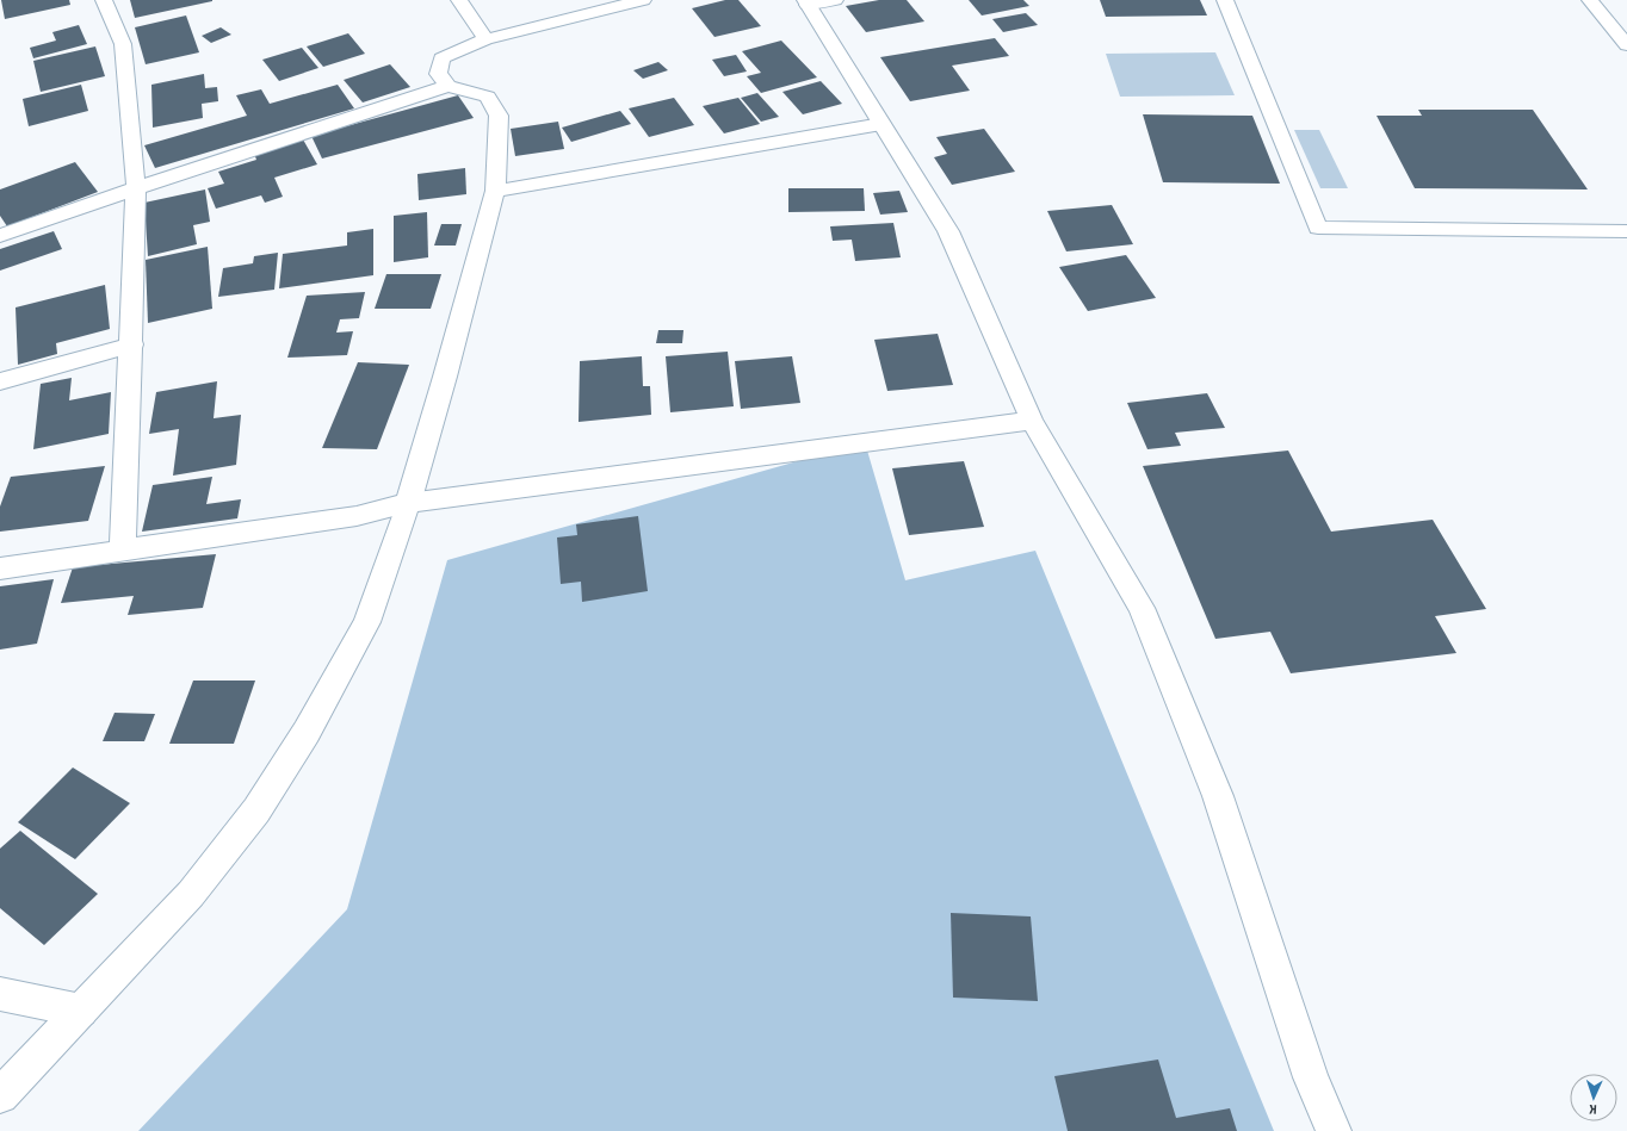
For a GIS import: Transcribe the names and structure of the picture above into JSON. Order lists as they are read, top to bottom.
{
  "north": "bottom"
}
